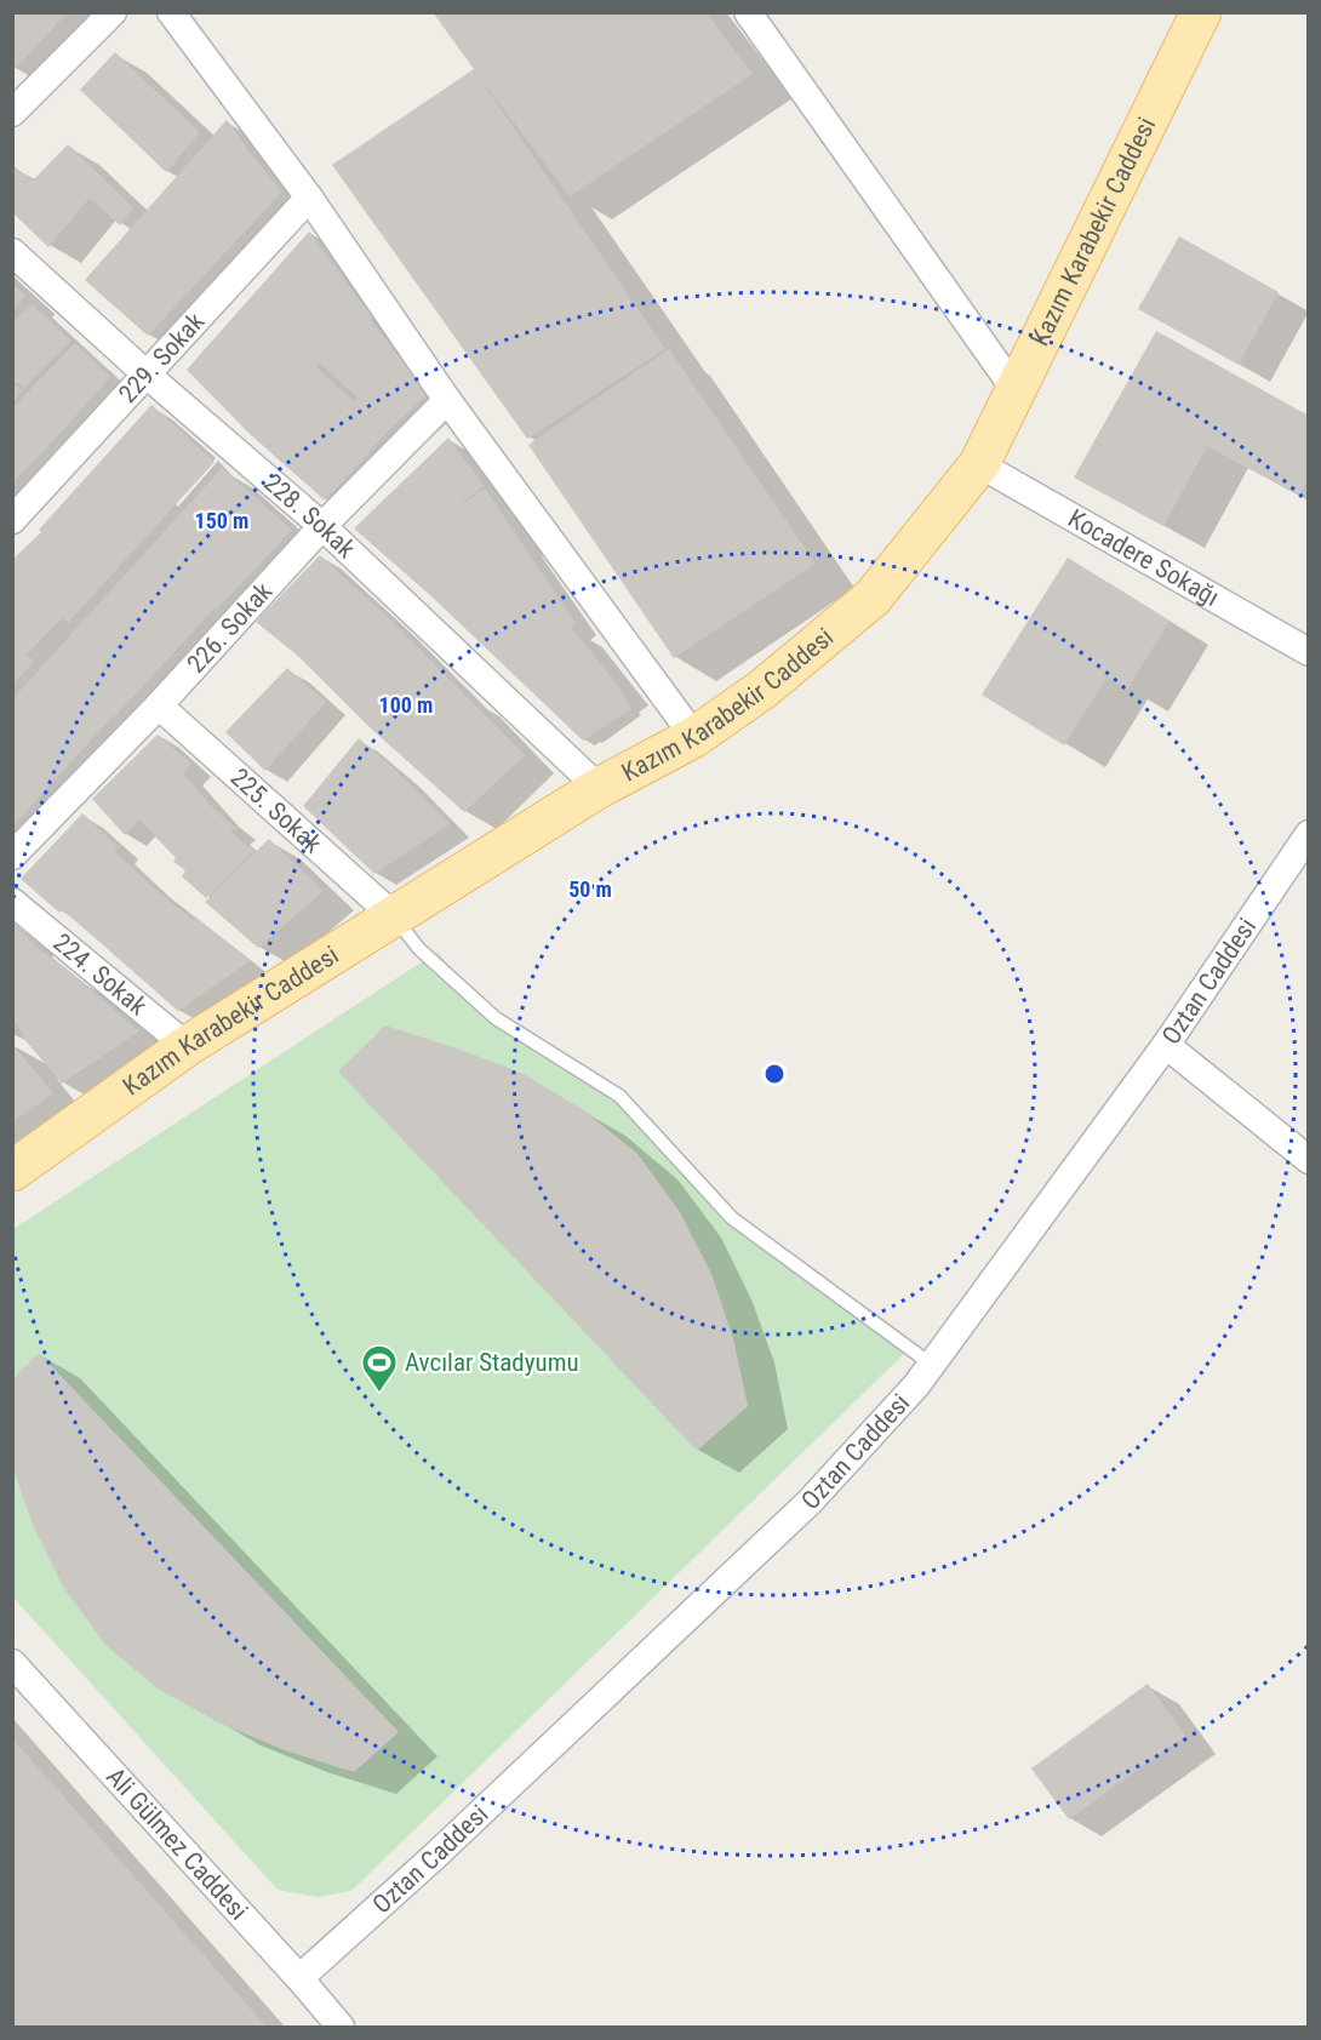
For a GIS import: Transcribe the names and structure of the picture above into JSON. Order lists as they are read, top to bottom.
{
  "streets": {
    "main road": ["Kazım Karabekir Caddesi"],
    "street": [
      "229. Sokak",
      "228. Sokak",
      "Kocadere Sokağı",
      "226. Sokak",
      "225. Sokak",
      "224. Sokak",
      "Oztan Caddesi",
      "Ali Gülmez Caddesi"
    ]
  },
  "crossings": [
    ["Kazım Karabekir Caddesi", "228. Sokak"],
    ["Kazım Karabekir Caddesi", "Kocadere Sokağı"],
    ["Kazım Karabekir Caddesi", "225. Sokak"],
    ["Kazım Karabekir Caddesi", "224. Sokak"],
    ["229. Sokak", "228. Sokak"],
    ["228. Sokak", "226. Sokak"],
    ["226. Sokak", "225. Sokak"],
    ["Oztan Caddesi", "Ali Gülmez Caddesi"]
  ],
  "places": {
    "sports": ["Avcılar Stadyumu"]
  },
  "rings": ["150 m", "100 m", "50 m"]
}
